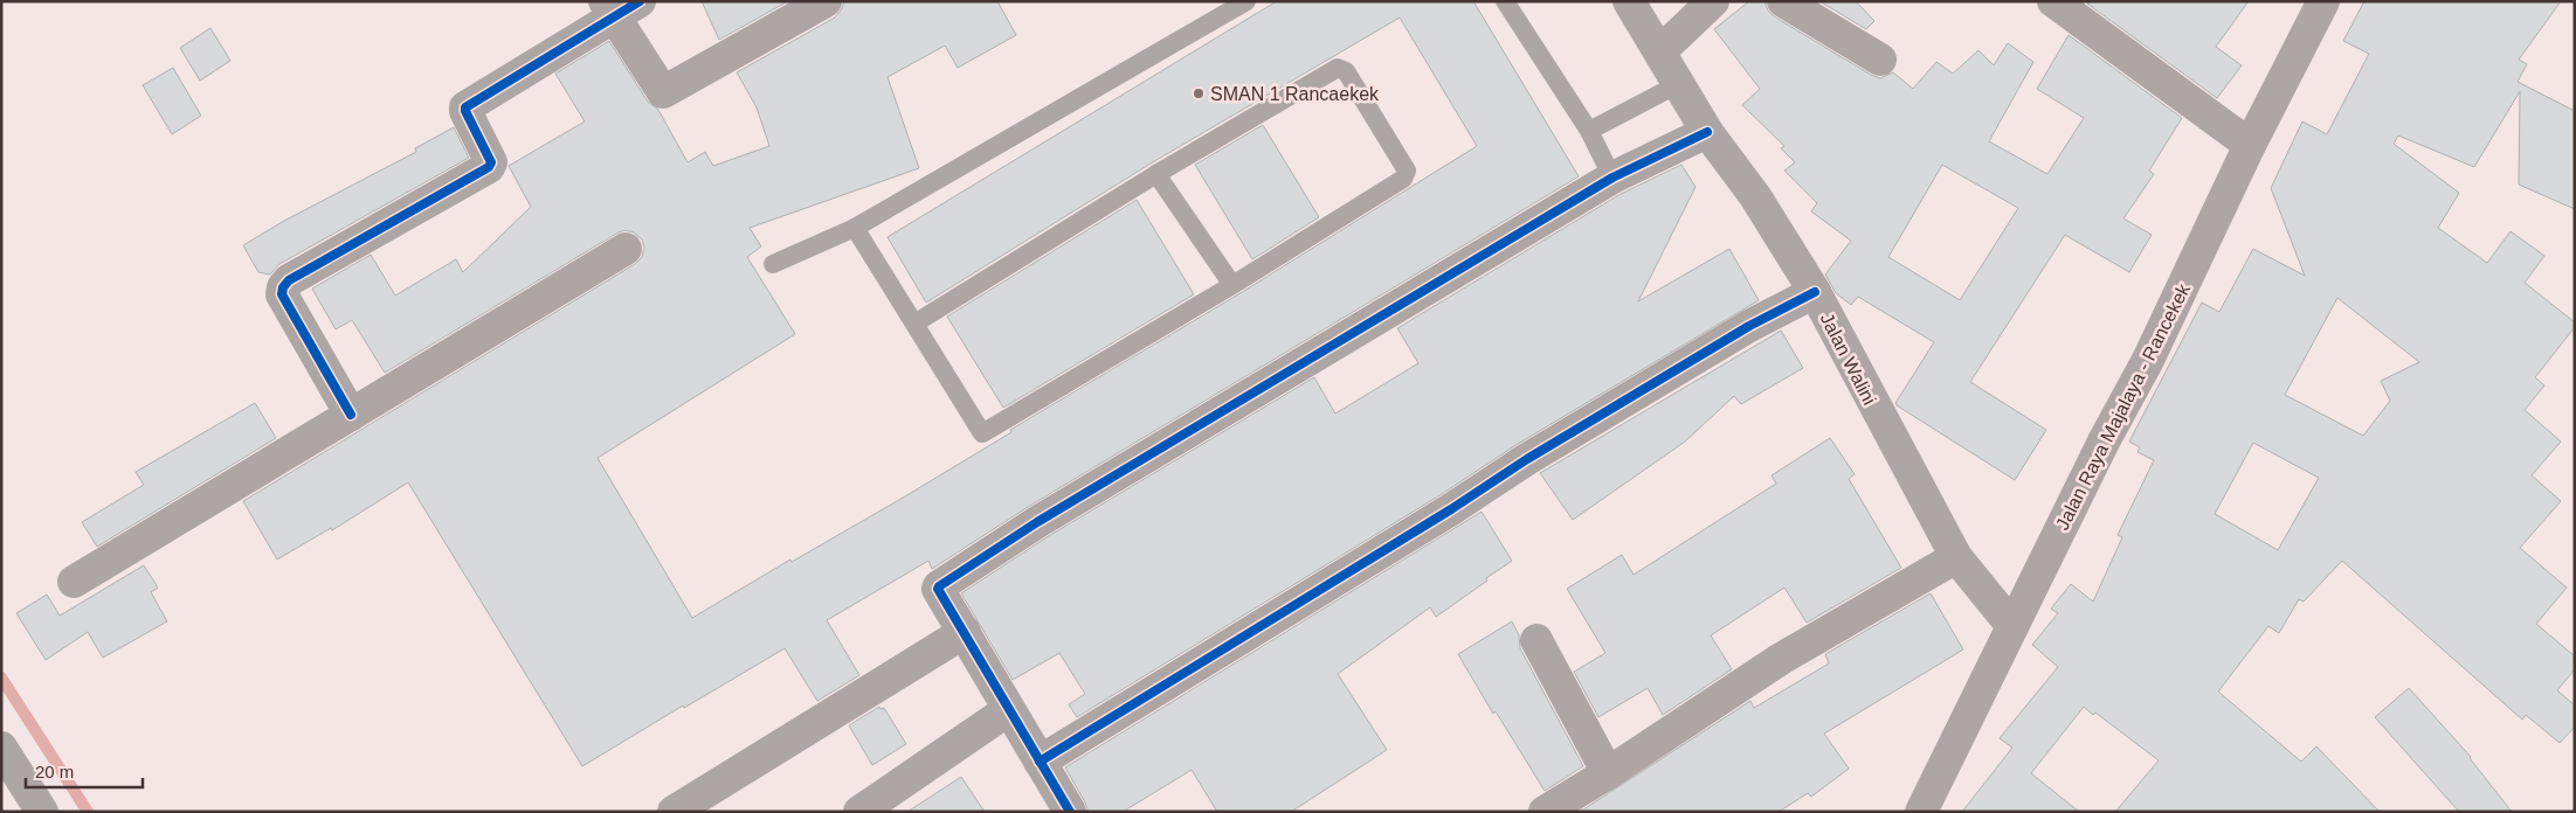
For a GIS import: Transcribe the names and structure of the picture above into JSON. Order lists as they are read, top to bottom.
{
  "streets": {
    "main road": ["Jalan Raya Majalaya - Rancekek"],
    "street": ["Jalan Walini"]
  },
  "crossings": [
    ["Jalan Walini", "Jalan Raya Majalaya - Rancekek"]
  ],
  "places": ["SMAN 1 Rancaekek"],
  "scale_bar": "20 m"
}
